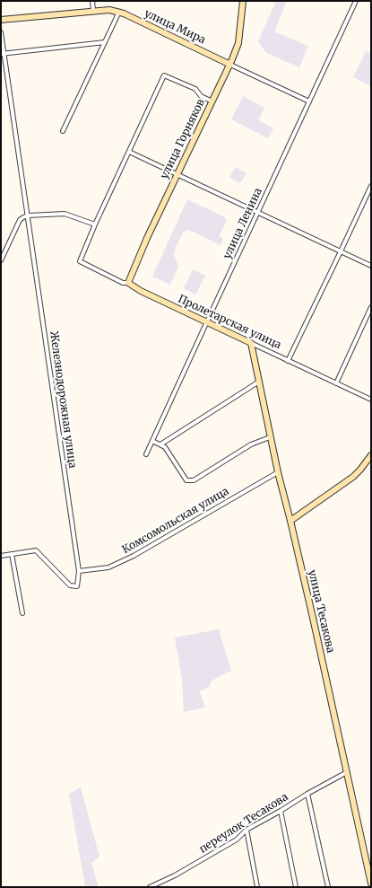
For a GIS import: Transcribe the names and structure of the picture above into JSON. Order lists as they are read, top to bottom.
{
  "streets": {
    "main road": [
      "улица Мира",
      "улица Горняков",
      "Пролетарская улица",
      "улица Тесакова"
    ],
    "street": [
      "улица Ленина",
      "Железнодорожная улица",
      "Комсомольская улица",
      "переулок Тесакова"
    ]
  },
  "crossings": [
    ["улица Мира", "улица Горняков"],
    ["улица Мира", "улица Ленина"],
    ["улица Горняков", "Пролетарская улица"],
    ["улица Ленина", "Пролетарская улица"],
    ["Пролетарская улица", "улица Тесакова"],
    ["Железнодорожная улица", "Комсомольская улица"],
    ["Комсомольская улица", "улица Тесакова"],
    ["улица Тесакова", "переулок Тесакова"]
  ]
}
